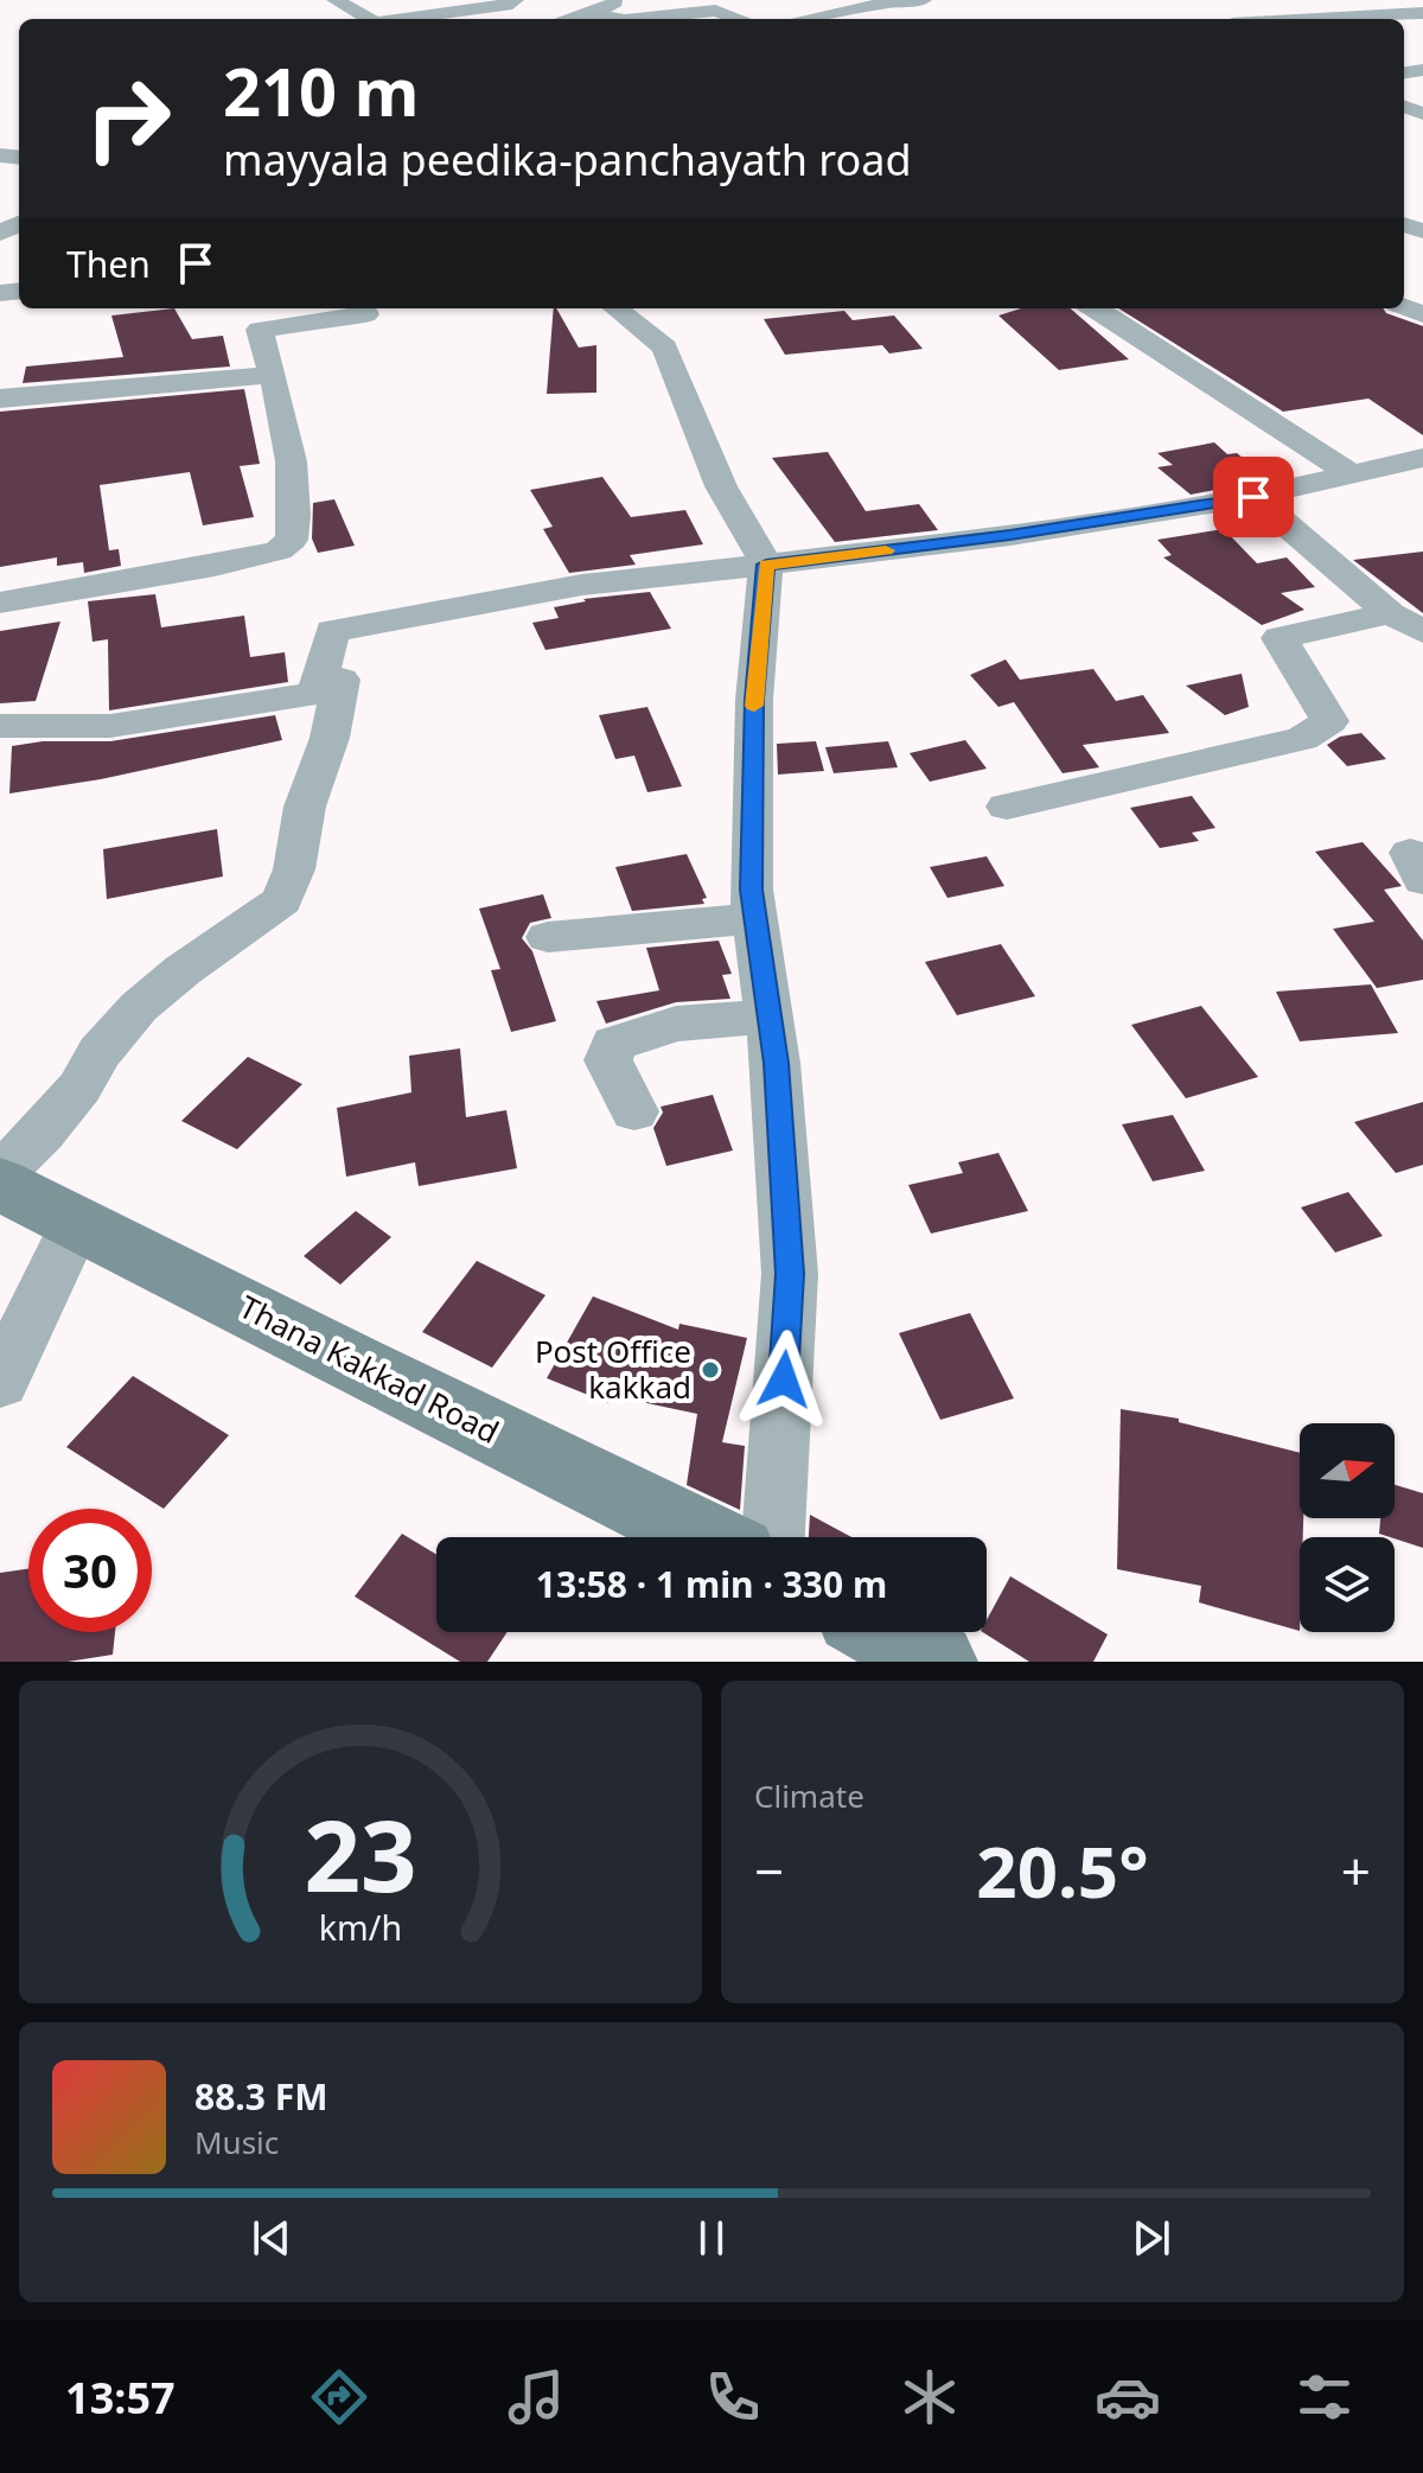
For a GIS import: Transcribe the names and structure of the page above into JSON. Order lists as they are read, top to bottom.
{
  "streets": {
    "main road": ["Thana Kakkad Road"]
  },
  "places": ["Post Office kakkad"],
  "north": "right",
  "page": {
    "turn": ["210 m", "mayyala peedika-panchayath road"],
    "then": "Then",
    "limit": "30",
    "trip": "13:58 · 1 min · 330 m",
    "tile": "Climate",
    "heat": ["−", "20.5°", "+"],
    "song": ["88.3 FM", "Music"],
    "tabs": "13:57",
    "gauge": ["23", "km/h"]
  }
}
